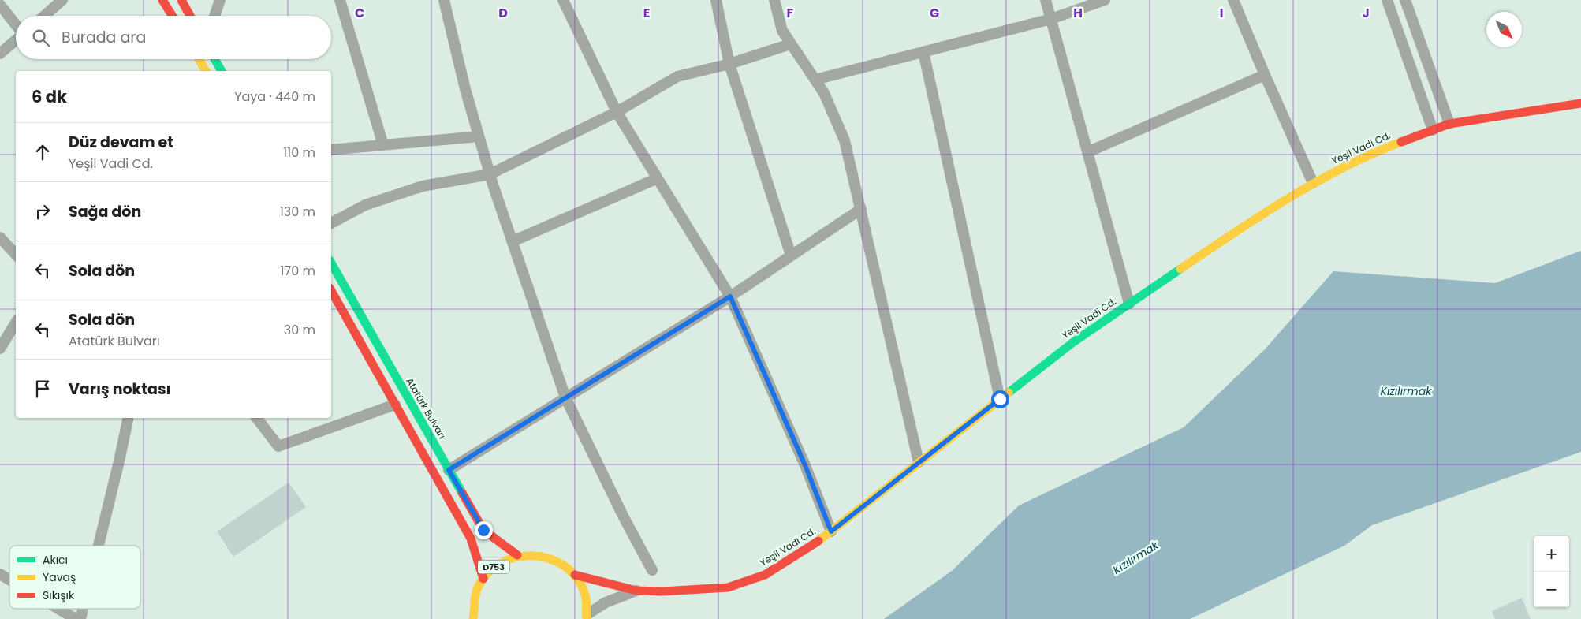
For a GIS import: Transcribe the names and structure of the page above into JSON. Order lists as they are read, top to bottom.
{
  "streets": {
    "main road": ["Yeşil Vadi Cd.", "Atatürk Bulvarı", "D753"]
  },
  "crossings": [
    ["Yeşil Vadi Cd.", "D753"],
    ["Atatürk Bulvarı", "D753"]
  ],
  "water": ["Kızılırmak"],
  "legend": ["Akıcı", "Yavaş", "Sıkışık"],
  "north": "bottom right",
  "page": {
    "search": "Burada ara",
    "heading": ["6 dk", "Yaya · 440 m"],
    "list": [
      ["Düz devam et", "Yeşil Vadi Cd.", "110 m"],
      ["Sağa dön", "130 m"],
      ["Sola dön", "170 m"],
      ["Sola dön", "Atatürk Bulvarı", "30 m"],
      "Varış noktası"
    ],
    "map_buttons": ["+", "−"]
  },
  "grid": {
    "columns": [
      "C",
      "D",
      "E",
      "F",
      "G",
      "H",
      "I",
      "J"
    ]
  }
}
